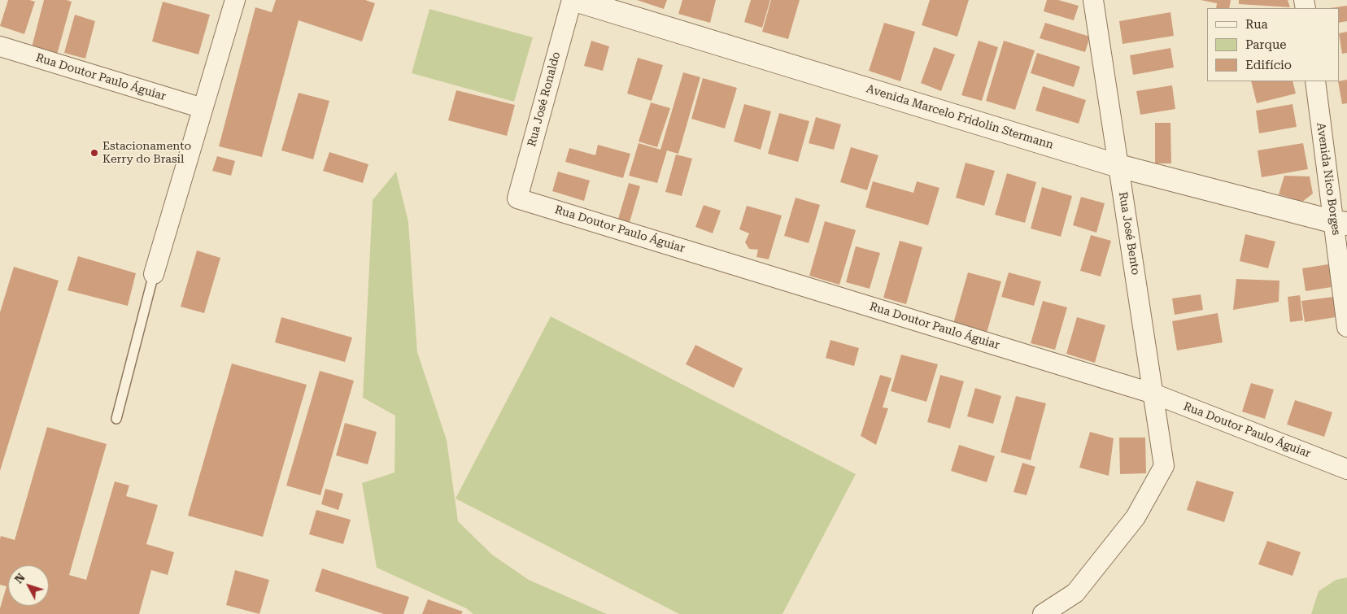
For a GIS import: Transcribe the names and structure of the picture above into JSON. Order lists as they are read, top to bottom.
{
  "streets": {
    "street": [
      "Rua Doutor Paulo Águiar",
      "Rua José Ronaldo",
      "Avenida Marcelo Fridolin Stermann",
      "Avenida Nico Borges",
      "Rua José Bento"
    ]
  },
  "crossings": [
    ["Rua Doutor Paulo Águiar", "Rua José Ronaldo"],
    ["Rua Doutor Paulo Águiar", "Rua José Bento"],
    ["Avenida Marcelo Fridolin Stermann", "Avenida Nico Borges"],
    ["Avenida Marcelo Fridolin Stermann", "Rua José Bento"]
  ],
  "places": ["Estacionamento Kerry do Brasil"],
  "legend": ["Rua", "Parque", "Edifício"],
  "north": "top left"
}
